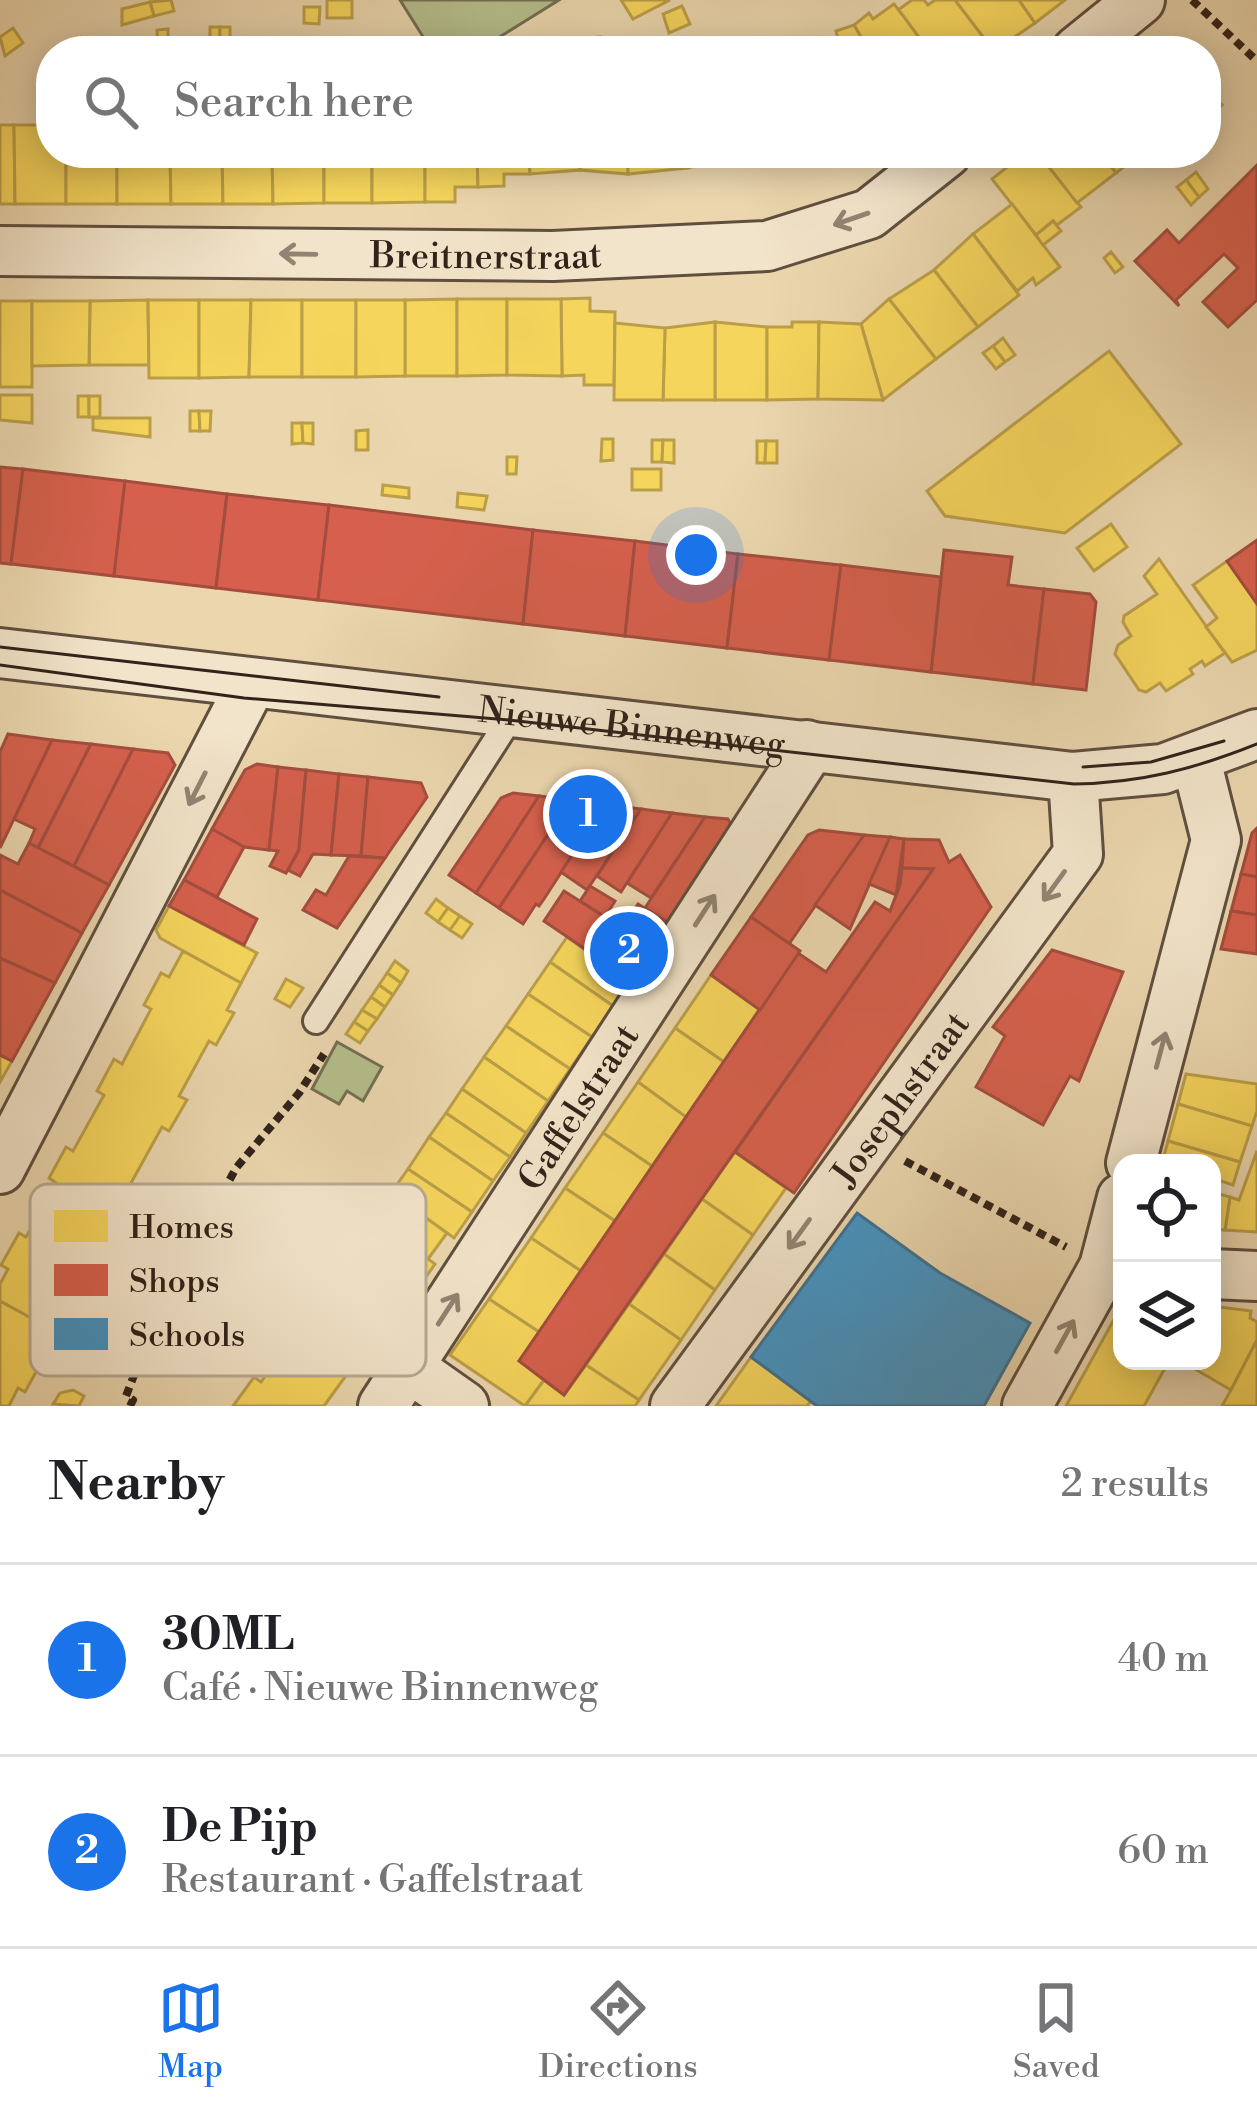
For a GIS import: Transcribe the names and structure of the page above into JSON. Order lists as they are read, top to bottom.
{
  "streets": {
    "street": [
      "Breitnerstraat",
      "Nieuwe Binnenweg",
      "Josephstraat",
      "Gaffelstraat"
    ]
  },
  "crossings": [
    ["Nieuwe Binnenweg", "Josephstraat"],
    ["Nieuwe Binnenweg", "Gaffelstraat"]
  ],
  "one_way": ["Breitnerstraat", "Josephstraat", "Gaffelstraat"],
  "legend": ["Homes", "Shops", "Schools"],
  "page": {
    "search": "Search here",
    "pins": ["1", "2"],
    "heading": ["Nearby", "2 results"],
    "list": [
      {
        "mark": "1",
        "name": "30ML",
        "note": "Café · Nieuwe Binnenweg",
        "value": "40 m"
      },
      {
        "mark": "2",
        "name": "De Pijp",
        "note": "Restaurant · Gaffelstraat",
        "value": "60 m"
      }
    ],
    "nav": ["Map", "Directions", "Saved"]
  }
}
